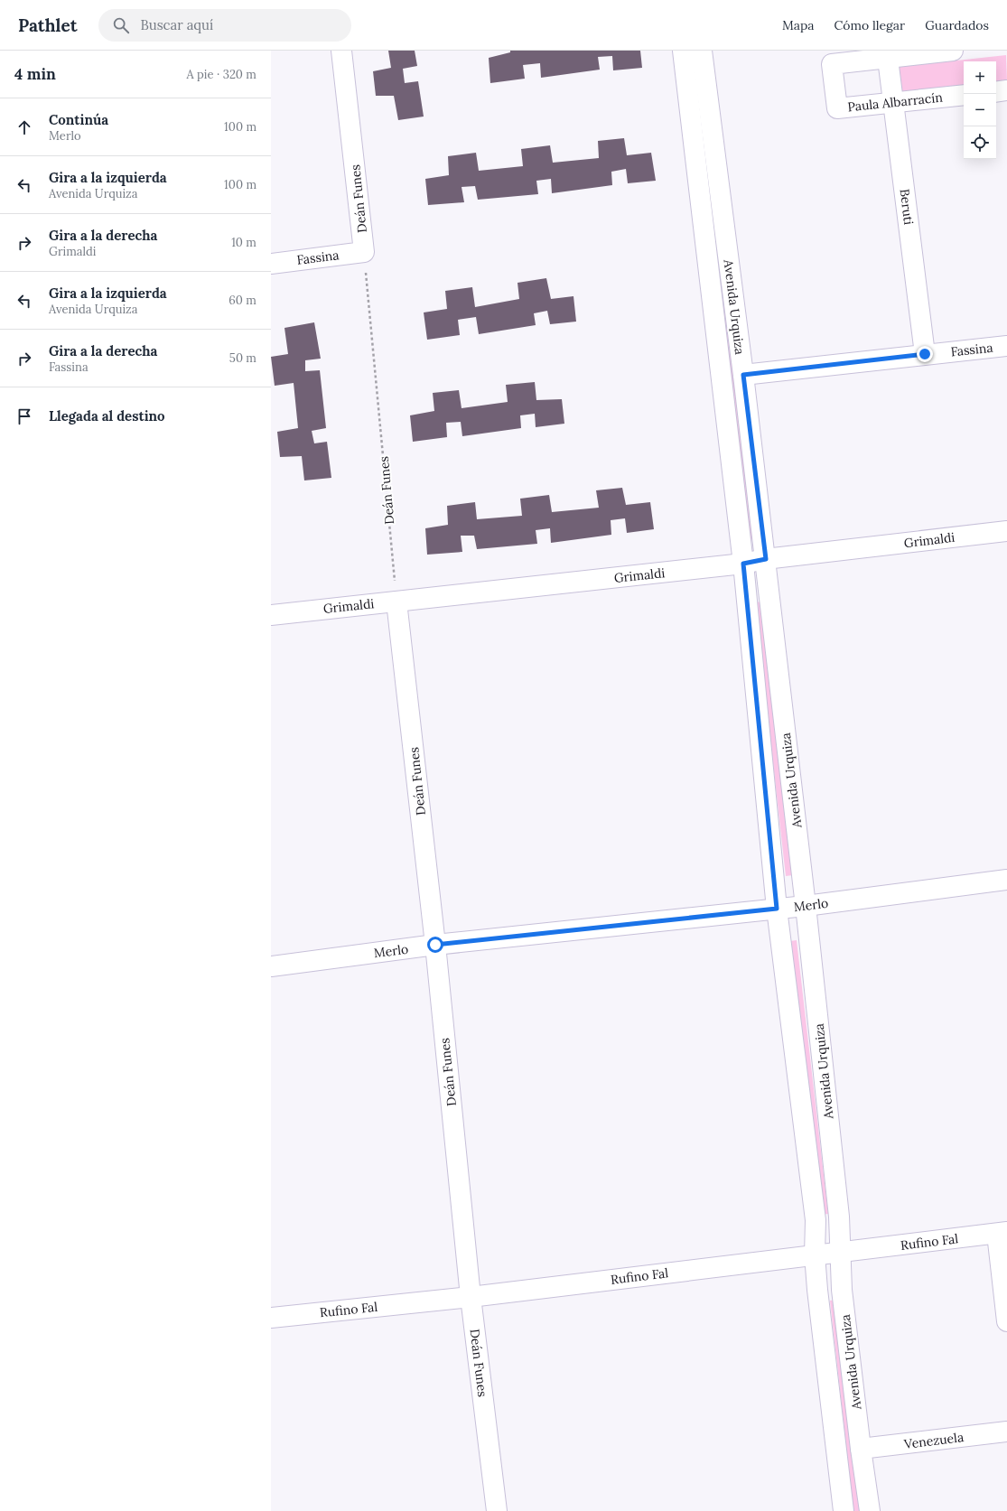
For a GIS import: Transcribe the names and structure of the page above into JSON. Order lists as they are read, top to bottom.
{
  "streets": {
    "street": [
      "Paula Albarracín",
      "Deán Funes",
      "Beruti",
      "Fassina",
      "Avenida Urquiza",
      "Grimaldi",
      "Merlo",
      "Rufino Fal",
      "Venezuela"
    ]
  },
  "crossings": [
    ["Paula Albarracín", "Beruti"],
    ["Deán Funes", "Fassina"],
    ["Deán Funes", "Grimaldi"],
    ["Deán Funes", "Merlo"],
    ["Deán Funes", "Rufino Fal"],
    ["Beruti", "Fassina"],
    ["Fassina", "Avenida Urquiza"],
    ["Avenida Urquiza", "Grimaldi"],
    ["Avenida Urquiza", "Merlo"],
    ["Avenida Urquiza", "Rufino Fal"],
    ["Avenida Urquiza", "Venezuela"]
  ],
  "page": {
    "header": "Pathlet",
    "search": "Buscar aquí",
    "nav": ["Mapa", "Cómo llegar", "Guardados"],
    "heading": ["4 min", "A pie · 320 m"],
    "map_buttons": ["+", "−"],
    "list": [
      ["Continúa", "Merlo", "100 m"],
      ["Gira a la izquierda", "Avenida Urquiza", "100 m"],
      ["Gira a la derecha", "Grimaldi", "10 m"],
      ["Gira a la izquierda", "Avenida Urquiza", "60 m"],
      ["Gira a la derecha", "Fassina", "50 m"],
      "Llegada al destino"
    ]
  }
}
